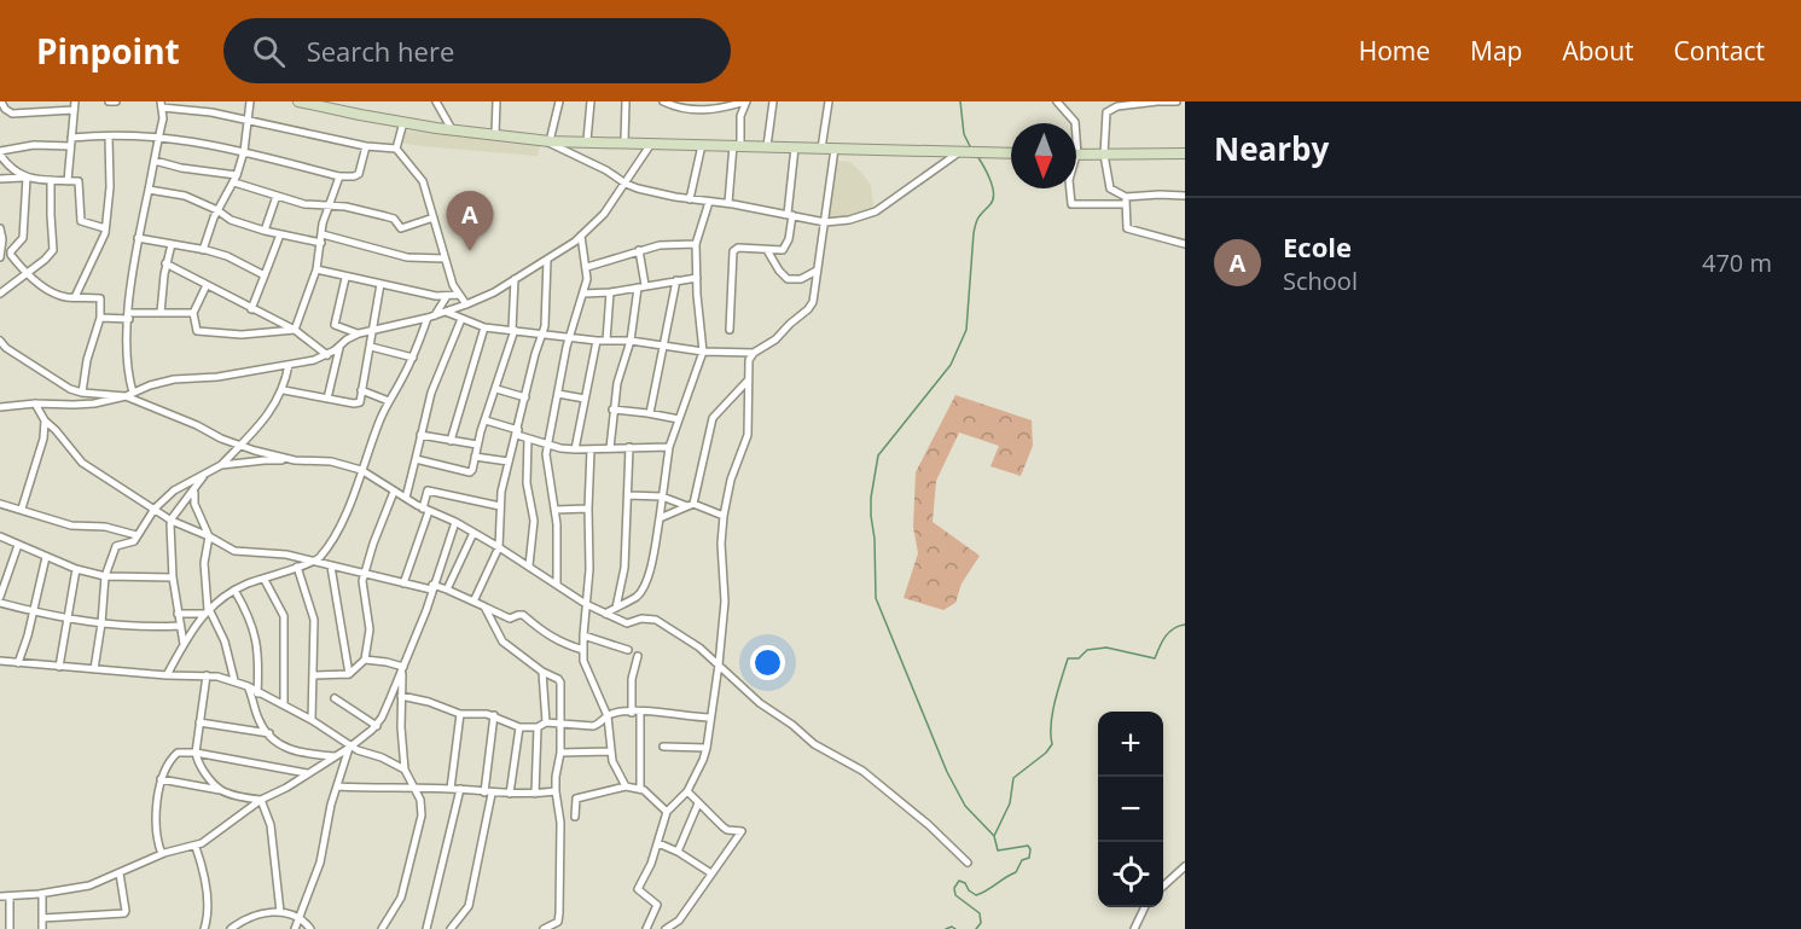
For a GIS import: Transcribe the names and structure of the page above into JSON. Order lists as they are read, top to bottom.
{
  "north": "bottom",
  "page": {
    "header": "Pinpoint",
    "search": "Search here",
    "nav": [
      "Home",
      "Map",
      "About",
      "Contact"
    ],
    "heading": "Nearby",
    "pins": "A",
    "list": [
      {
        "mark": "A",
        "name": "Ecole",
        "note": "School",
        "value": "470 m"
      }
    ],
    "map_buttons": ["+", "−"]
  }
}
